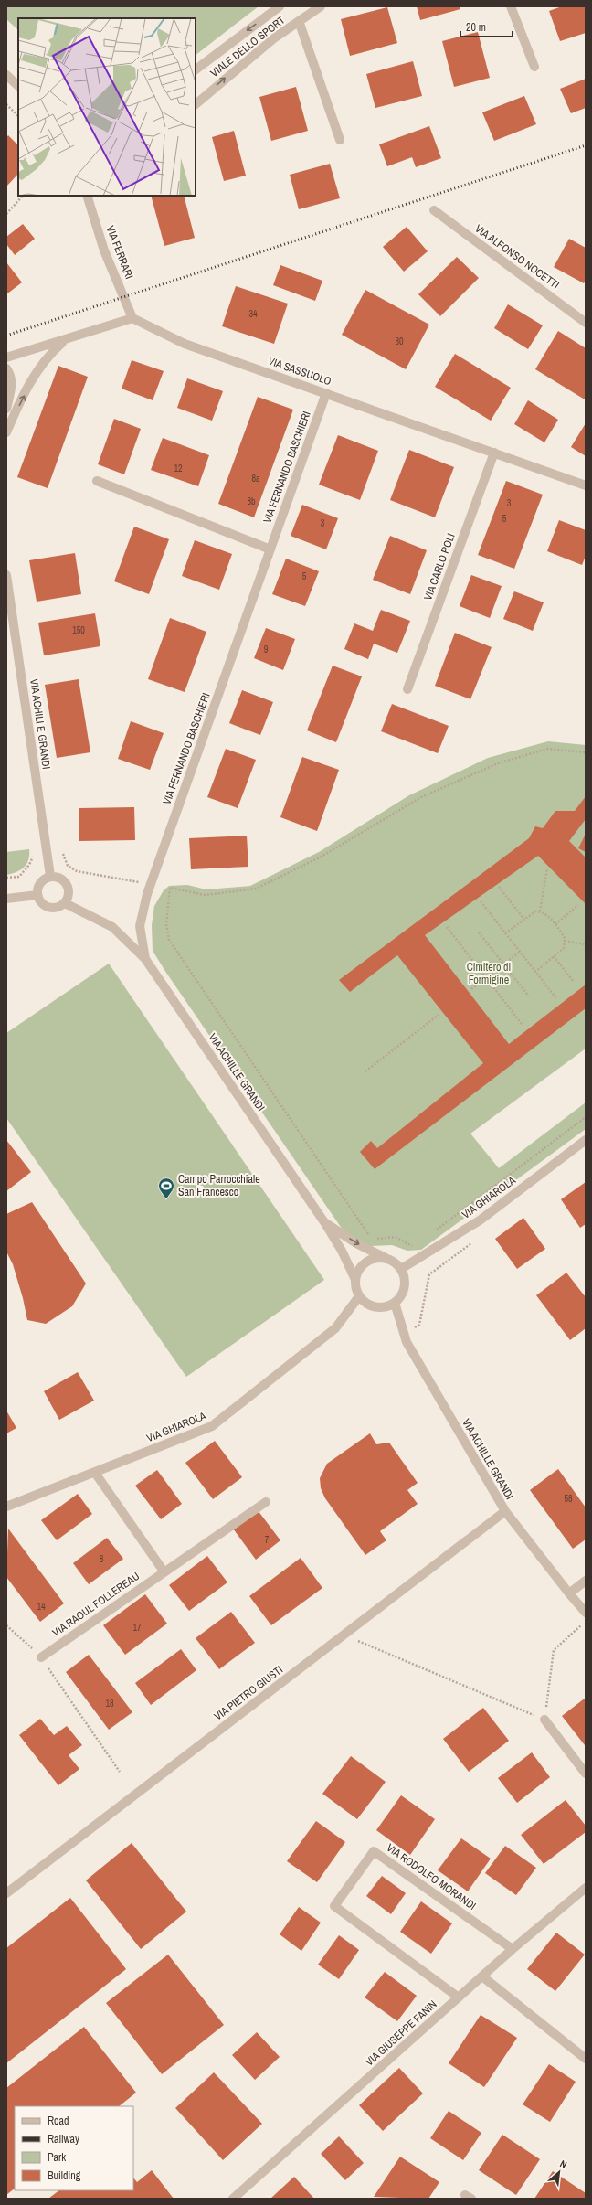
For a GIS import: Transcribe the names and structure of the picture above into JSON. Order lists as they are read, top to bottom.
{
  "streets": {
    "street": [
      "VIALE DELLO SPORT",
      "VIA FERRARI",
      "VIA ALFONSO NOCETTI",
      "VIA SASSUOLO",
      "VIA FERNANDO BASCHIERI",
      "VIA CARLO POLI",
      "VIA ACHILLE GRANDI",
      "VIA GHIAROLA",
      "VIA RAOUL FOLLEREAU",
      "VIA PIETRO GIUSTI",
      "VIA RODOLFO MORANDI",
      "VIA GIUSEPPE FANIN"
    ]
  },
  "crossings": [
    ["VIA FERRARI", "VIA SASSUOLO"],
    ["VIA SASSUOLO", "VIA FERNANDO BASCHIERI"],
    ["VIA SASSUOLO", "VIA CARLO POLI"],
    ["VIA FERNANDO BASCHIERI", "VIA ACHILLE GRANDI"],
    ["VIA ACHILLE GRANDI", "VIA GHIAROLA"],
    ["VIA ACHILLE GRANDI", "VIA PIETRO GIUSTI"],
    ["VIA RODOLFO MORANDI", "VIA GIUSEPPE FANIN"]
  ],
  "parks": ["Cimitero di Formigine"],
  "places": {
    "sports": ["Campo Parrocchiale San Francesco"]
  },
  "house_numbers": [
    "34",
    "30",
    "12",
    "8a",
    "8b",
    "3",
    "5",
    "3",
    "5",
    "150",
    "9",
    "58",
    "7",
    "8",
    "14",
    "17",
    "18"
  ],
  "legend": [
    "Road",
    "Railway",
    "Park",
    "Building"
  ],
  "scale_bar": "20 m",
  "north": "top right"
}
